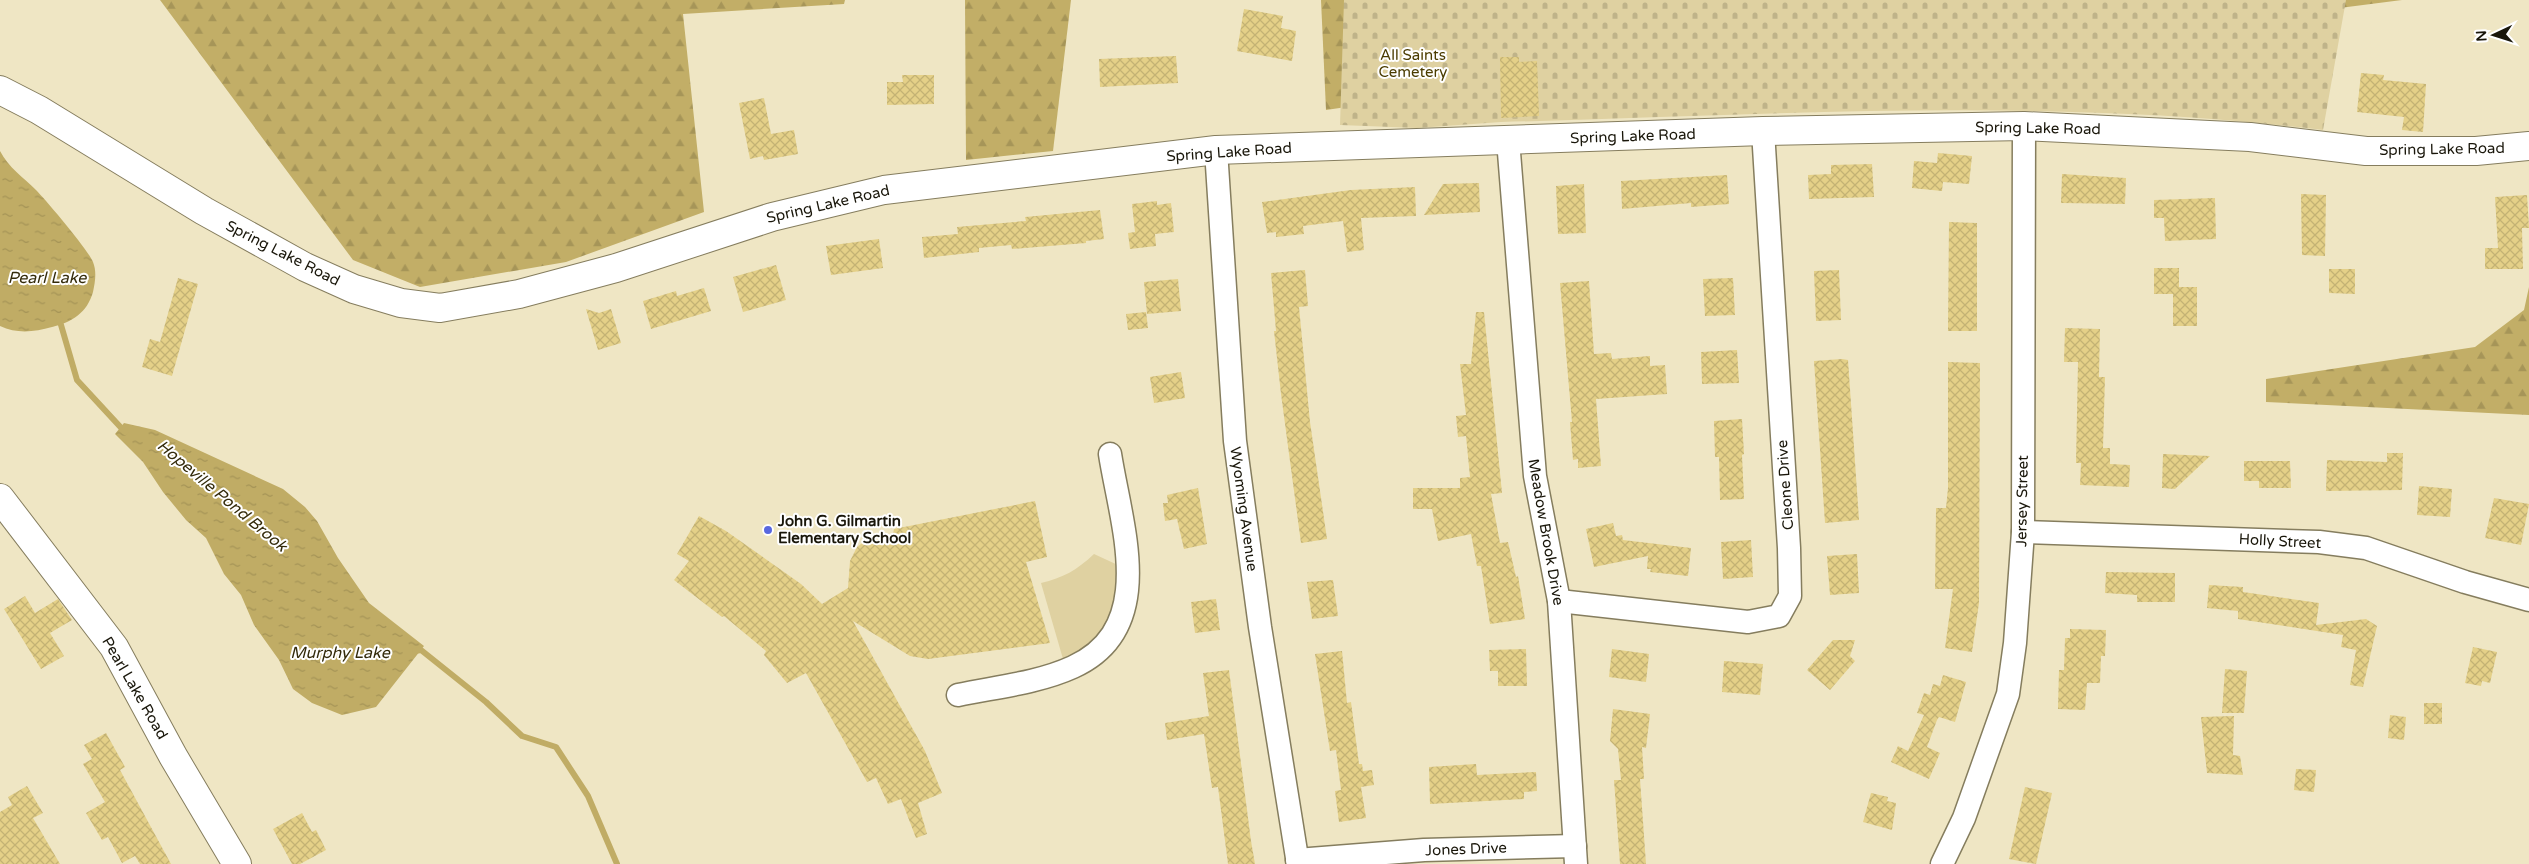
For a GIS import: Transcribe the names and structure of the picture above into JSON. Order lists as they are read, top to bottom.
{
  "streets": {
    "main road": ["Spring Lake Road", "Pearl Lake Road"],
    "street": [
      "Cleone Drive",
      "Jersey Street",
      "Wyoming Avenue",
      "Meadow Brook Drive",
      "Holly Street",
      "Jones Drive"
    ]
  },
  "crossings": [
    ["Spring Lake Road", "Cleone Drive"],
    ["Spring Lake Road", "Jersey Street"],
    ["Spring Lake Road", "Wyoming Avenue"],
    ["Spring Lake Road", "Meadow Brook Drive"],
    ["Cleone Drive", "Meadow Brook Drive"],
    ["Jersey Street", "Holly Street"],
    ["Wyoming Avenue", "Jones Drive"],
    ["Meadow Brook Drive", "Jones Drive"]
  ],
  "water": ["Pearl Lake", "Hopeville Pond Brook", "Murphy Lake"],
  "parks": ["All Saints Cemetery"],
  "places": ["John G. Gilmartin Elementary School"],
  "north": "left"
}
